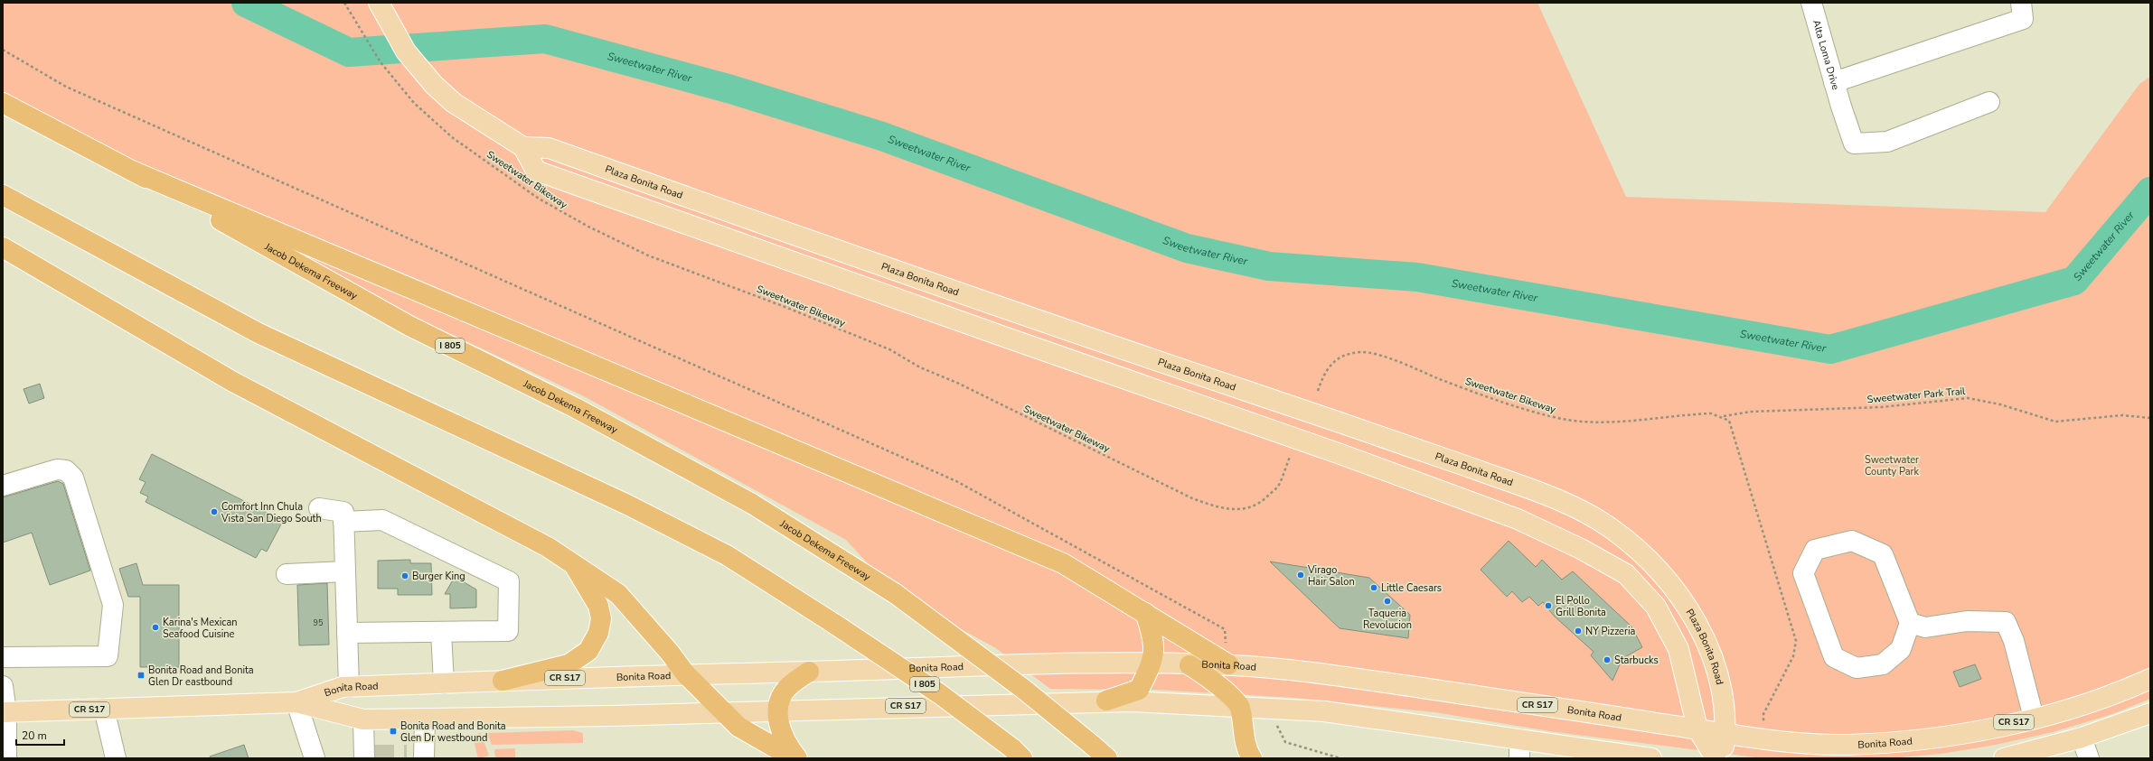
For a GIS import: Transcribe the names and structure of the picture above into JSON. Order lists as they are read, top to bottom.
{
  "streets": {
    "highway": ["Jacob Dekema Freeway", "I 805"],
    "main road": ["Plaza Bonita Road", "Bonita Road", "CR S17"],
    "street": ["Alta Loma Drive"],
    "path": ["Sweetwater Bikeway", "Sweetwater Park Trail"]
  },
  "crossings": [
    ["Sweetwater Bikeway", "Sweetwater Park Trail"],
    ["Plaza Bonita Road", "Bonita Road"]
  ],
  "water": ["Sweetwater River"],
  "parks": ["Sweetwater County Park"],
  "places": {
    "other": [
      "Comfort Inn Chula Vista San Diego South",
      "Virago Hair Salon",
      "Burger King",
      "Little Caesars",
      "Taqueria Revolucion",
      "El Pollo Grill Bonita",
      "Karina's Mexican Seafood Cuisine",
      "NY Pizzeria",
      "Starbucks"
    ],
    "transit": ["Bonita Road and Bonita Glen Dr eastbound", "Bonita Road and Bonita Glen Dr westbound"]
  },
  "house_numbers": ["95"],
  "scale_bar": "20 m"
}
